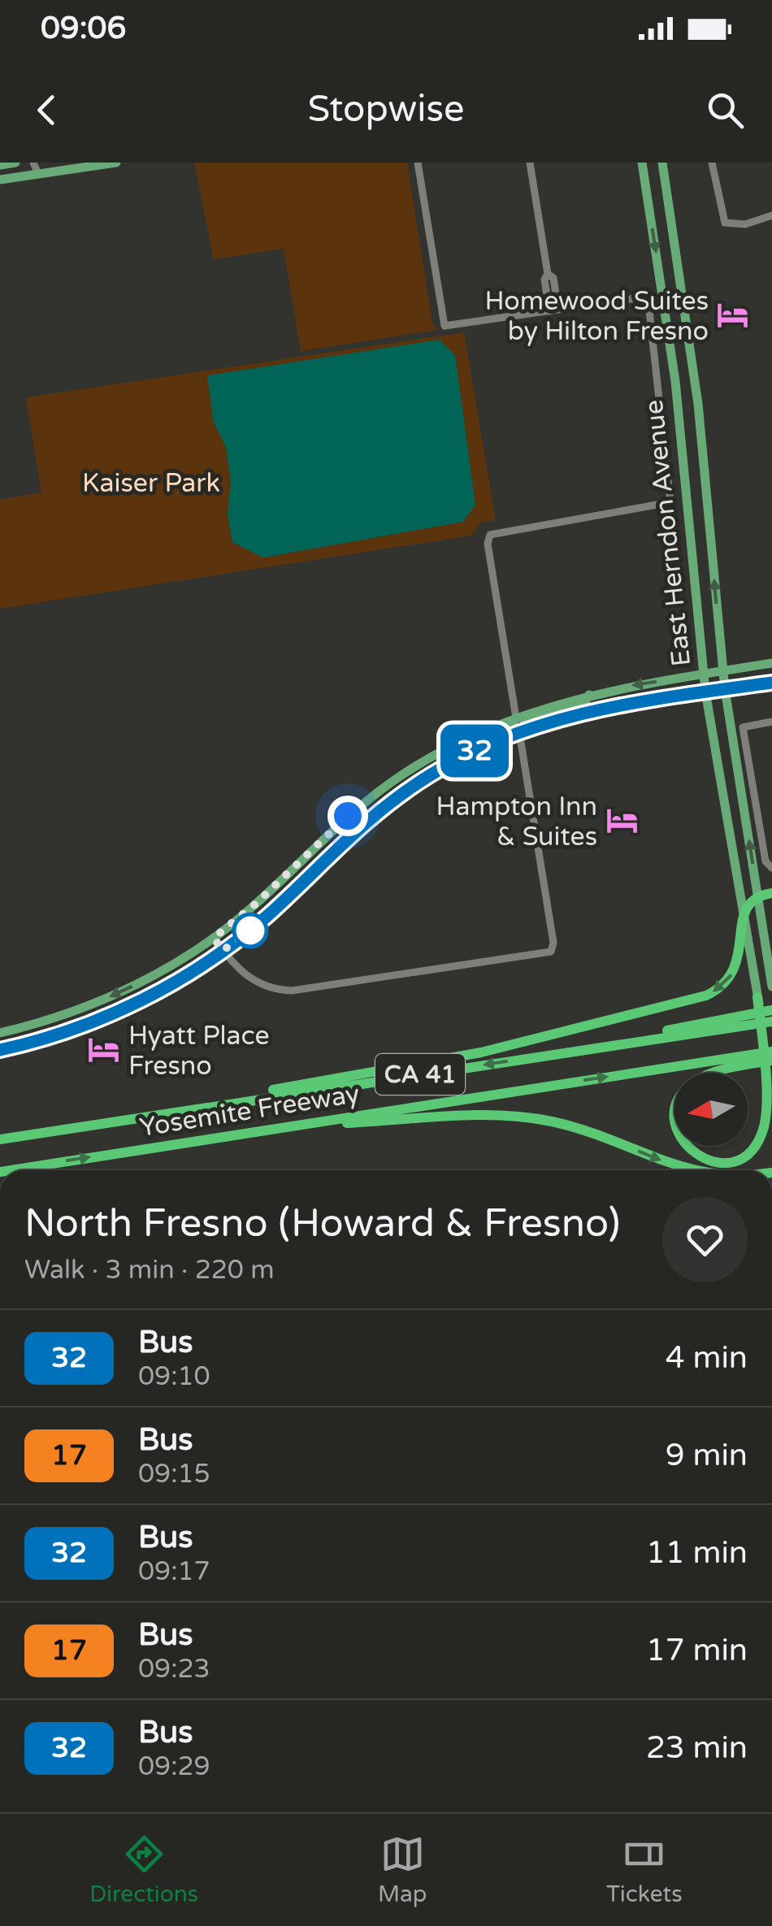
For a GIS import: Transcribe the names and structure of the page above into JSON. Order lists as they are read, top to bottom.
{
  "streets": {
    "highway": ["CA 41", "Yosemite Freeway"],
    "main road": ["East Herndon Avenue"]
  },
  "crossings": [
    ["CA 41", "Yosemite Freeway"]
  ],
  "parks": ["Kaiser Park"],
  "places": {
    "hotel": ["Homewood Suites by Hilton Fresno", "Hampton Inn & Suites", "Hyatt Place Fresno"]
  },
  "lines": ["bus line 32"],
  "north": "left",
  "page": {
    "status": "09:06",
    "header": "Stopwise",
    "on_map": "32",
    "heading": ["North Fresno (Howard & Fresno)", "Walk · 3 min · 220 m"],
    "list": [
      {
        "mark": "32",
        "name": "Bus",
        "note": "09:10",
        "value": "4 min"
      },
      {
        "mark": "17",
        "name": "Bus",
        "note": "09:15",
        "value": "9 min"
      },
      {
        "mark": "32",
        "name": "Bus",
        "note": "09:17",
        "value": "11 min"
      },
      {
        "mark": "17",
        "name": "Bus",
        "note": "09:23",
        "value": "17 min"
      },
      {
        "mark": "32",
        "name": "Bus",
        "note": "09:29",
        "value": "23 min"
      }
    ],
    "tabs": ["Directions", "Map", "Tickets"]
  }
}
